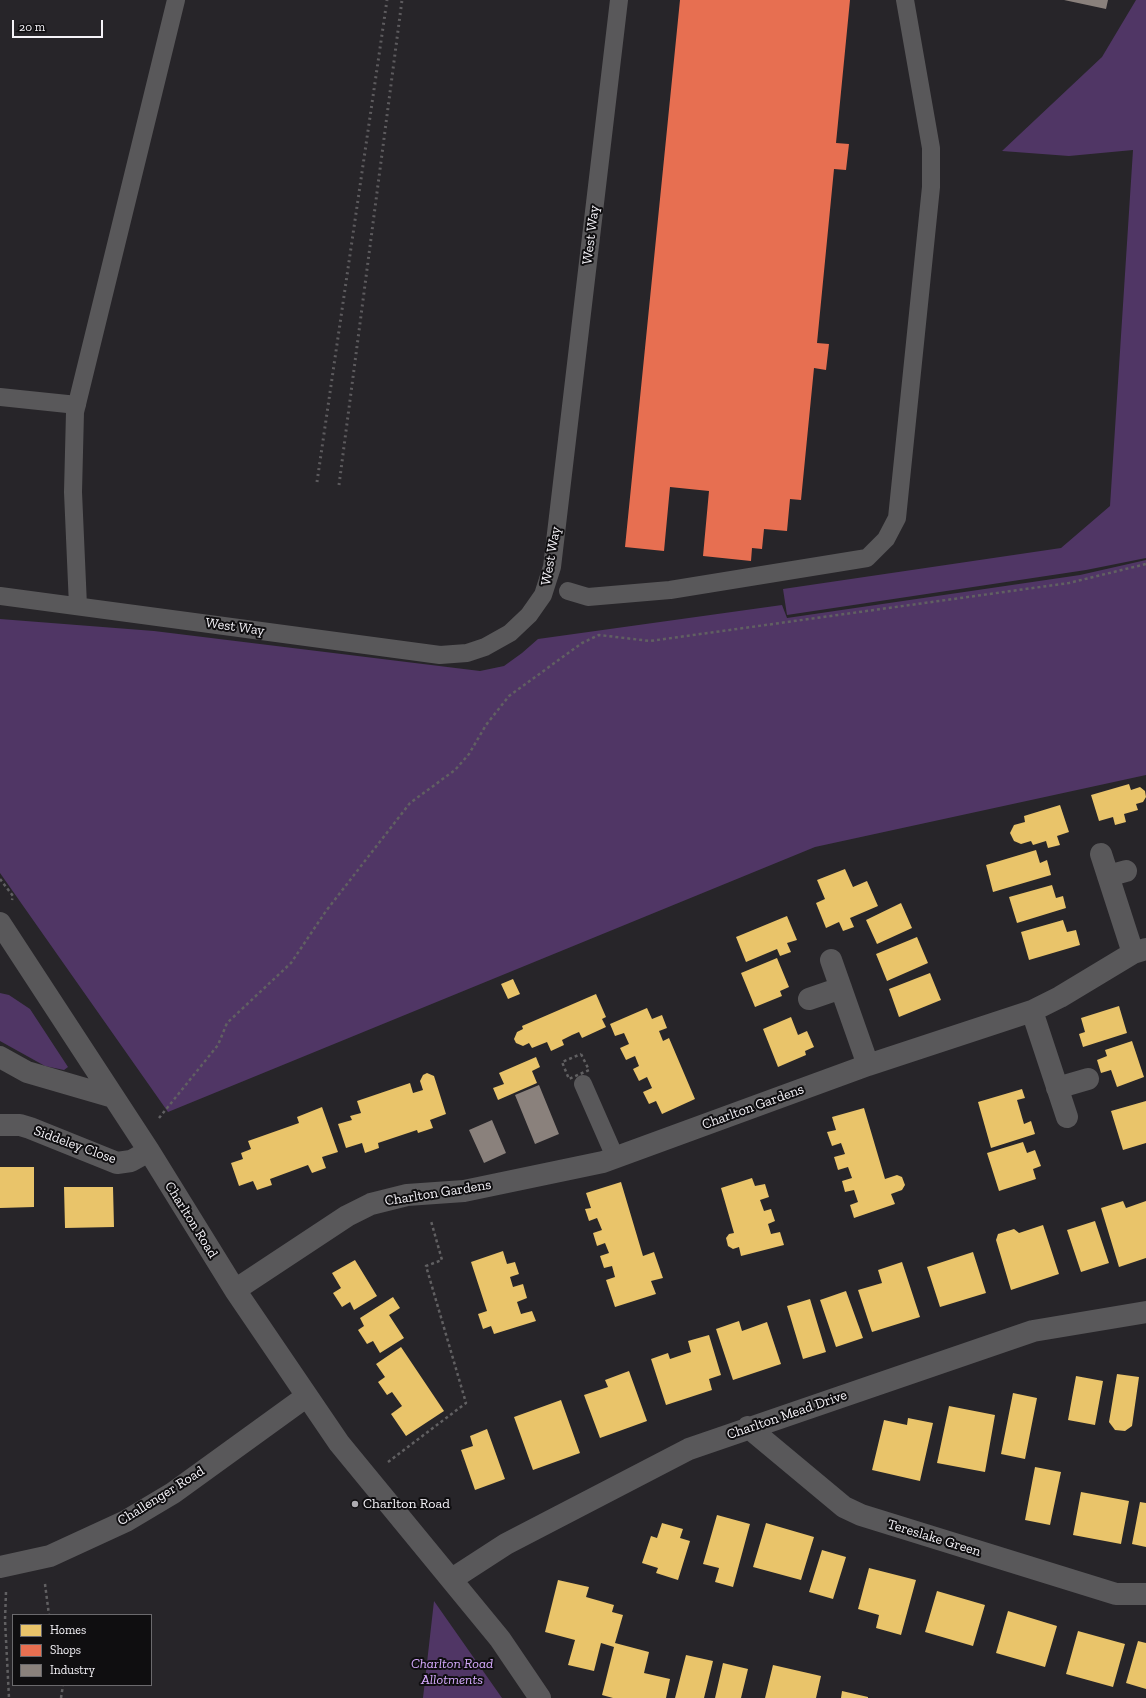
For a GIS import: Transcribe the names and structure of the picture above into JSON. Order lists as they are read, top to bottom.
{
  "streets": {
    "street": [
      "Charlton Gardens",
      "Siddeley Close",
      "Charlton Road",
      "Charlton Mead Drive",
      "Challenger Road",
      "Tereslake Green"
    ],
    "lane": ["West Way"]
  },
  "crossings": [
    ["Charlton Gardens", "Charlton Road"],
    ["Siddeley Close", "Charlton Road"],
    ["Charlton Road", "Charlton Mead Drive"],
    ["Charlton Road", "Challenger Road"],
    ["Charlton Mead Drive", "Tereslake Green"]
  ],
  "parks": ["Charlton Road Allotments"],
  "places": ["Charlton Road"],
  "legend": ["Homes", "Shops", "Industry"],
  "scale_bar": "20 m"
}
